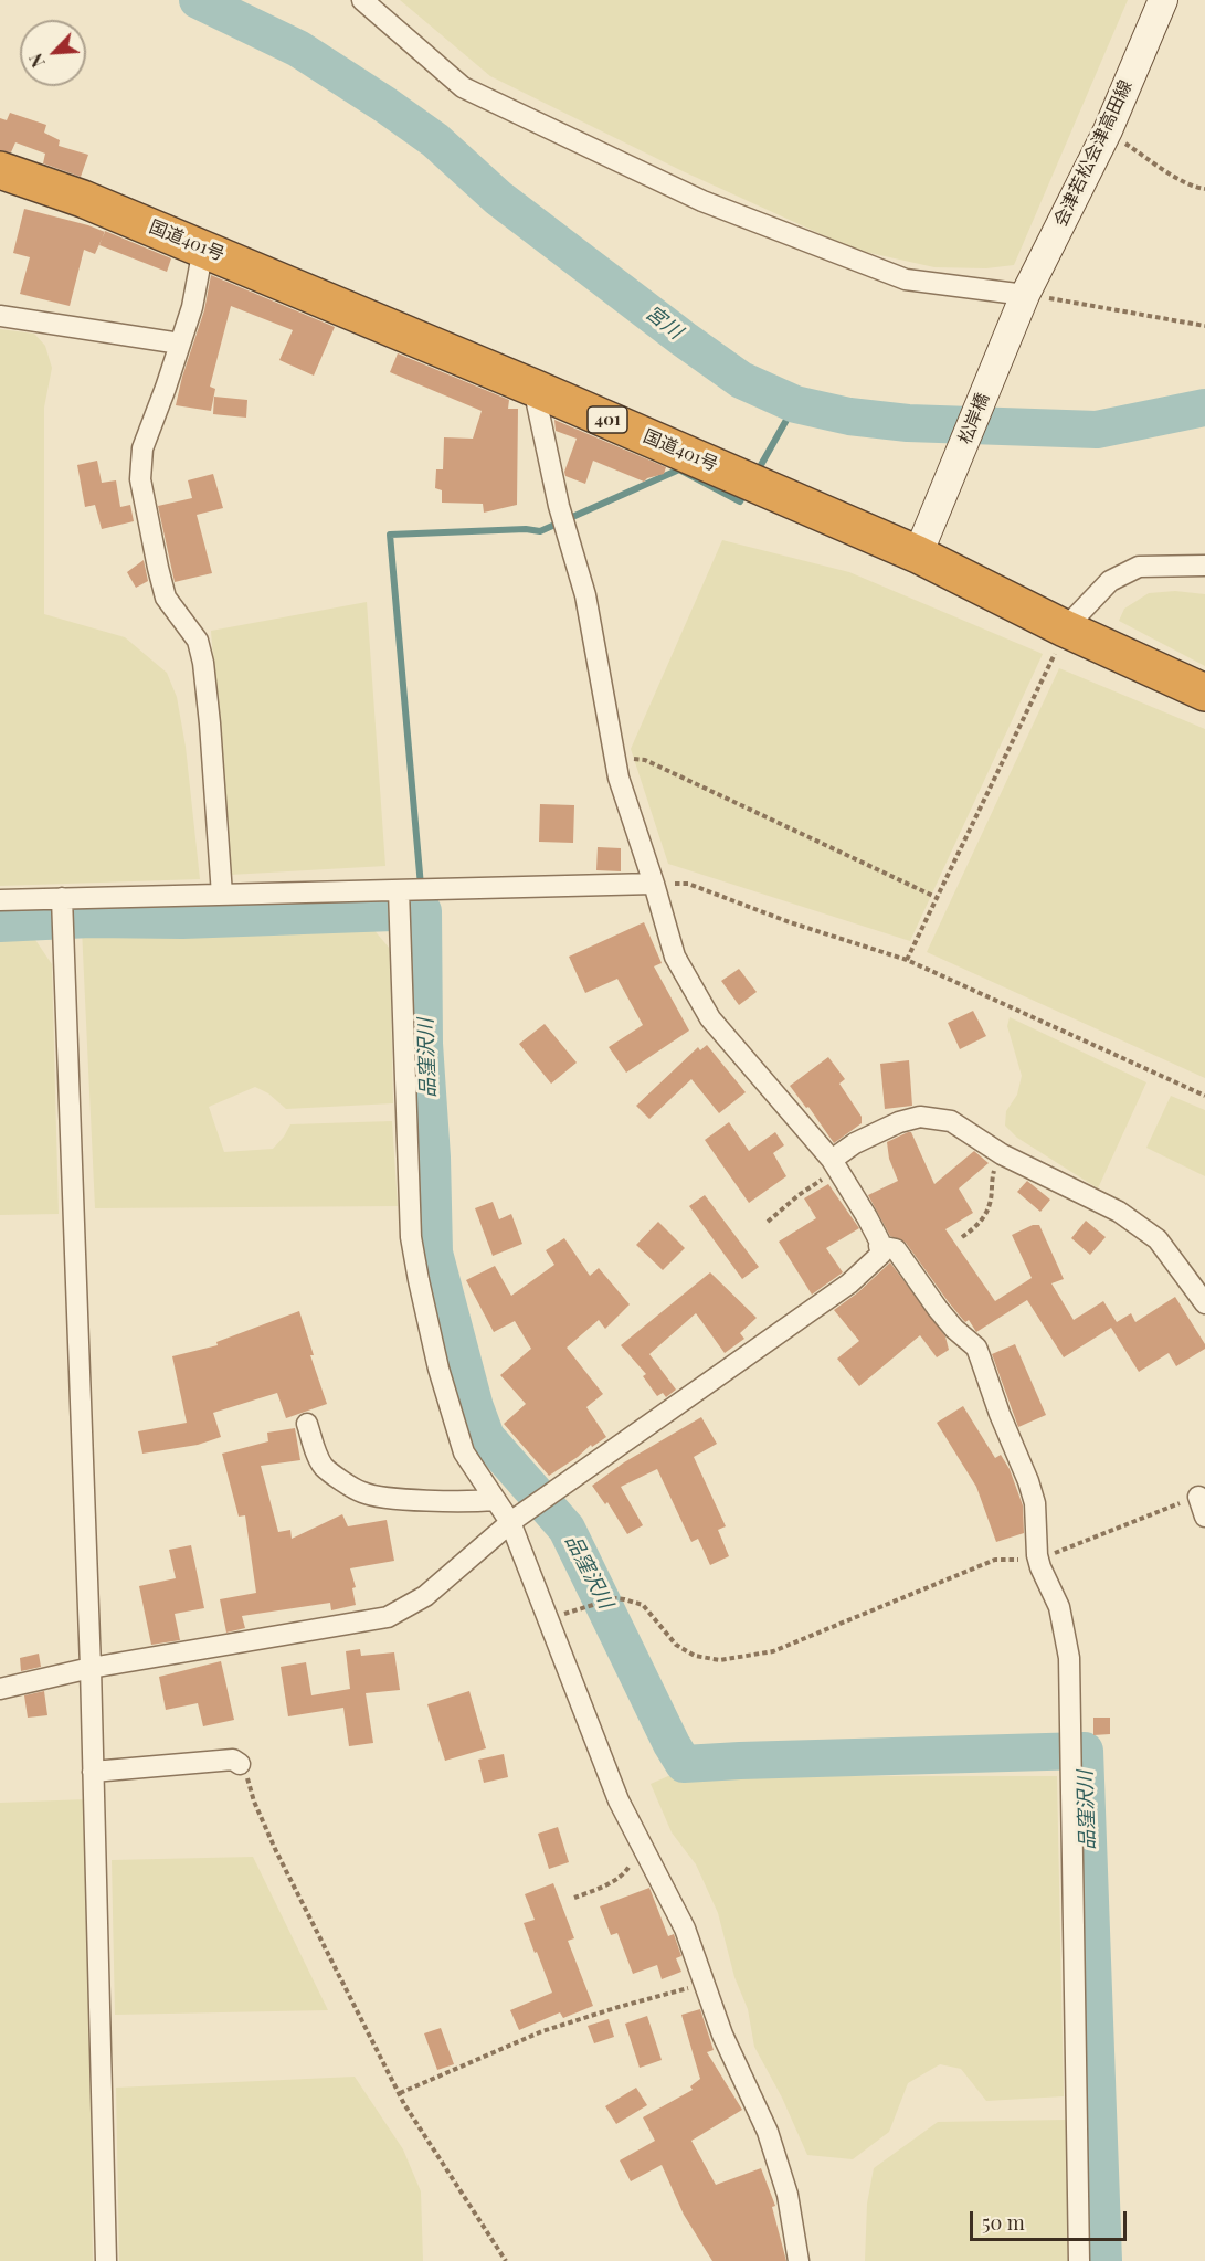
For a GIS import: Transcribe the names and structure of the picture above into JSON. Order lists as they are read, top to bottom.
{
  "streets": {
    "highway": ["国道401号", "401"],
    "main road": ["会津若松会津高田線", "松岸橋"]
  },
  "crossings": [
    ["会津若松会津高田線", "松岸橋"],
    ["国道401号", "松岸橋"]
  ],
  "water": ["宮川", "品窪沢川"],
  "scale_bar": "50 m",
  "north": "bottom left"
}
